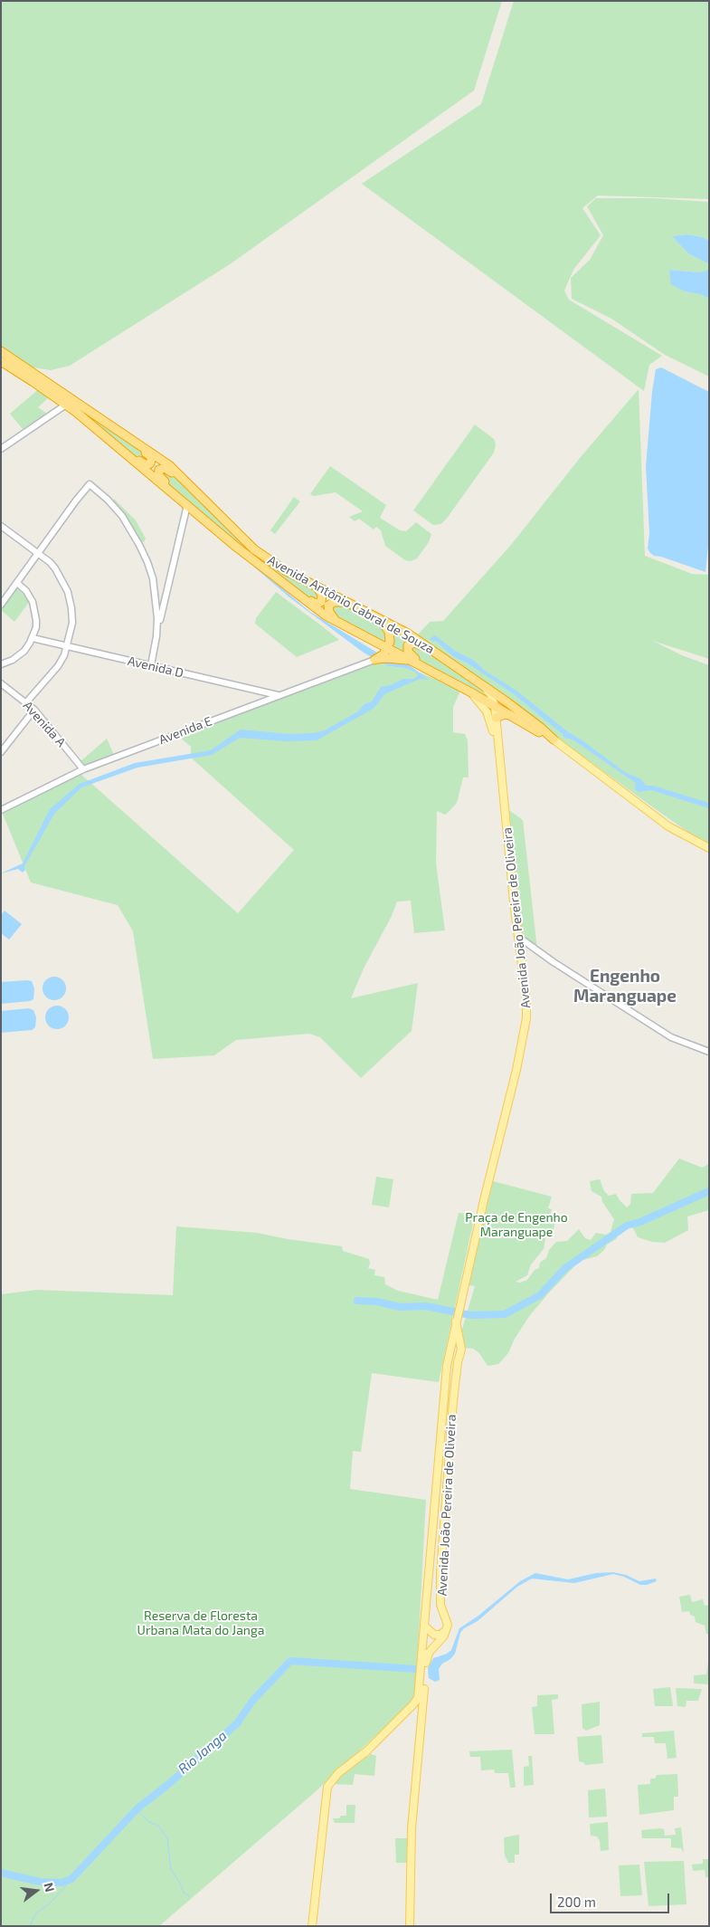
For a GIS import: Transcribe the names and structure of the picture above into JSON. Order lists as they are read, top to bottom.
{
  "streets": {
    "highway": ["Avenida Antônio Cabral de Souza"],
    "main road": ["Avenida João Pereira de Oliveira"],
    "street": ["Avenida D", "Avenida A", "Avenida E"]
  },
  "crossings": [
    ["Avenida Antônio Cabral de Souza", "Avenida João Pereira de Oliveira"],
    ["Avenida D", "Avenida E"],
    ["Avenida A", "Avenida E"]
  ],
  "districts": ["Engenho Maranguape"],
  "water": ["Rio Janga"],
  "parks": ["Praça de Engenho Maranguape", "Reserva de Floresta Urbana Mata do Janga"],
  "scale_bar": "200 m",
  "north": "right"
}
